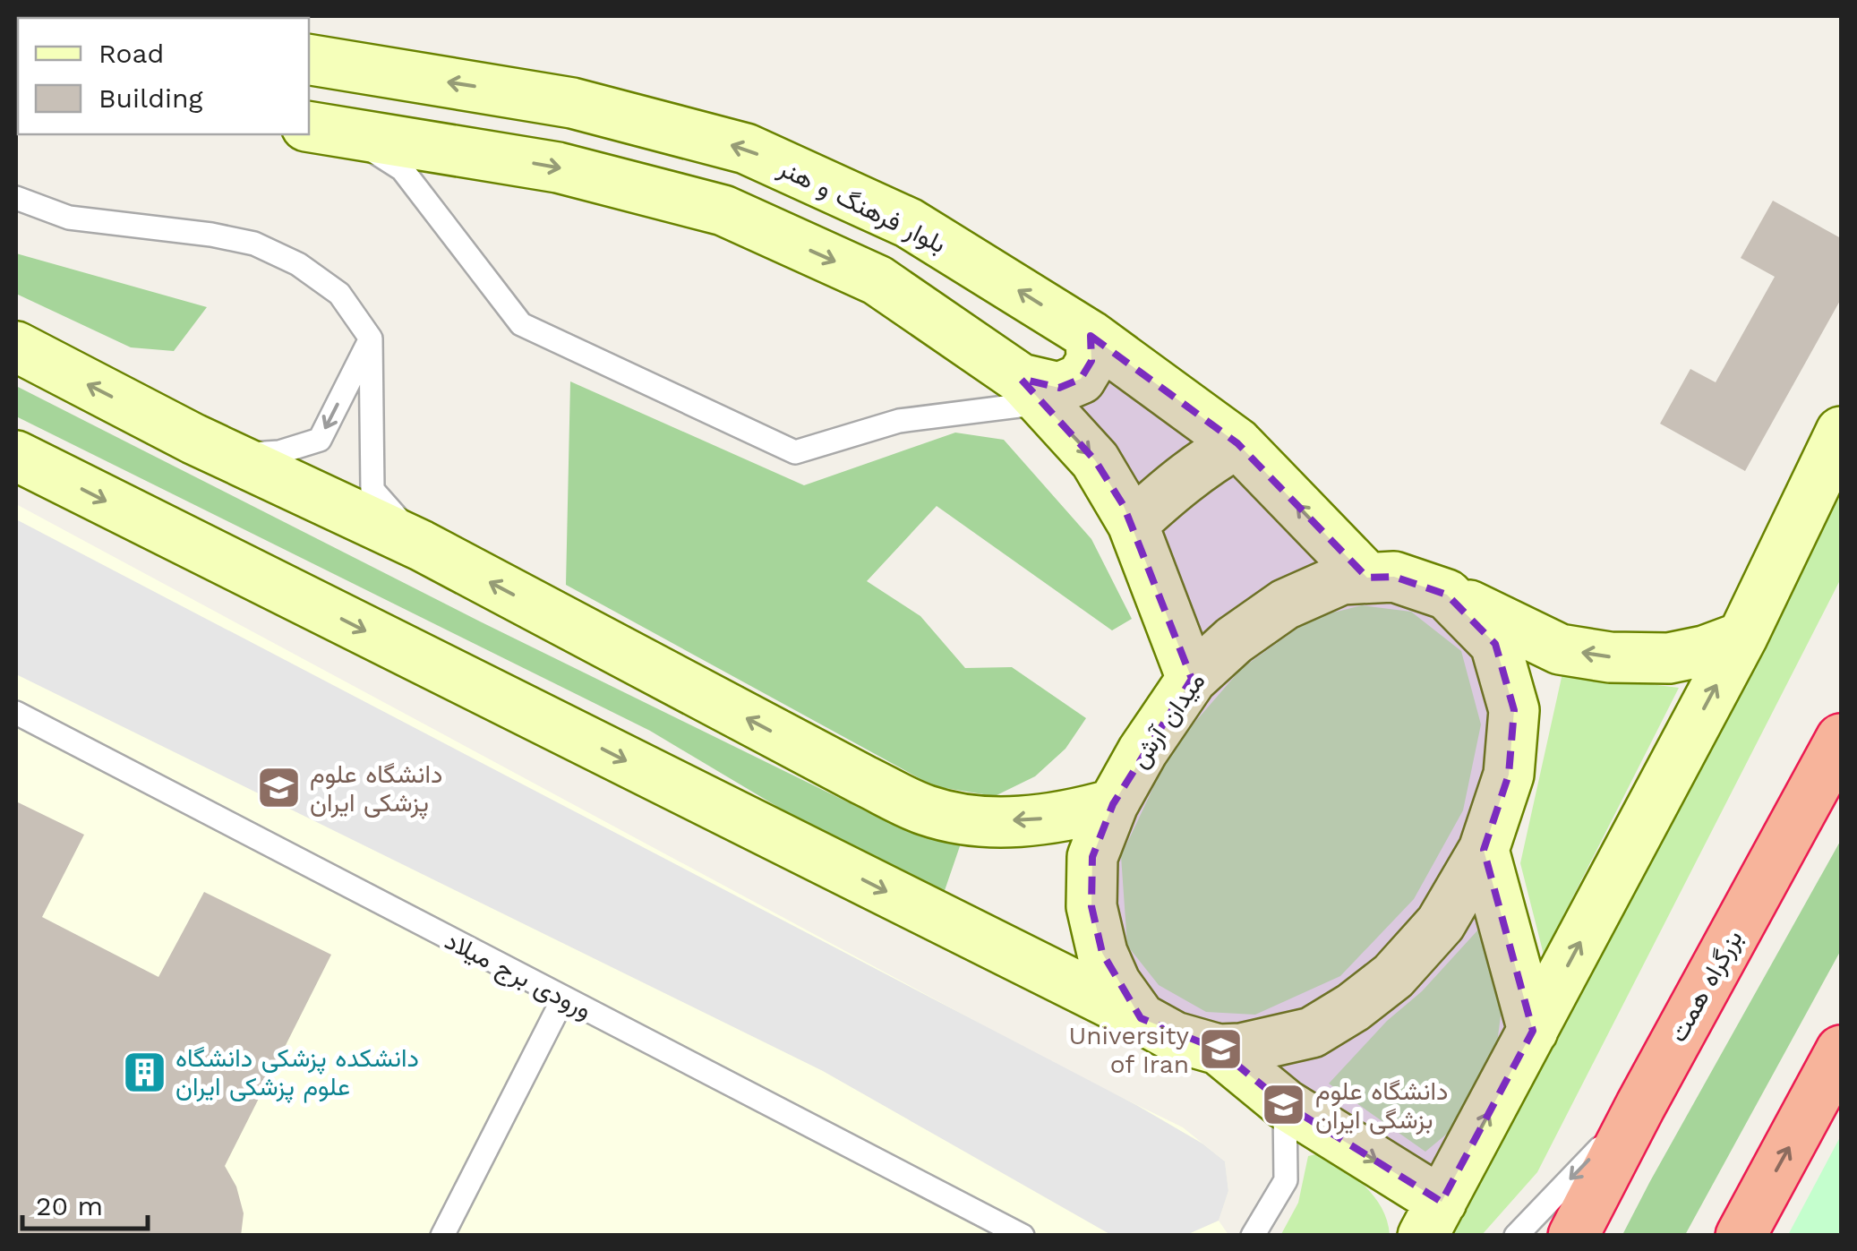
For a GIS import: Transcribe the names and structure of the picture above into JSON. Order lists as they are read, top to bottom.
{
  "streets": {
    "highway": ["بزرگراه همت"],
    "main road": ["بلوار فرهنگ و هنر", "میدان آرش"],
    "lane": ["ورودی برج میلاد"]
  },
  "crossings": [
    ["بلوار فرهنگ و هنر", "میدان آرش"]
  ],
  "places": {
    "school or university": ["دانشگاه علوم پزشکی ایران", "University of Iran", "دانشگاه علوم بزشگى ايران"],
    "building": ["دانشکده پزشکی دانشگاه علوم پزشکی ایران"]
  },
  "legend": ["Road", "Building"],
  "scale_bar": "20 m"
}
